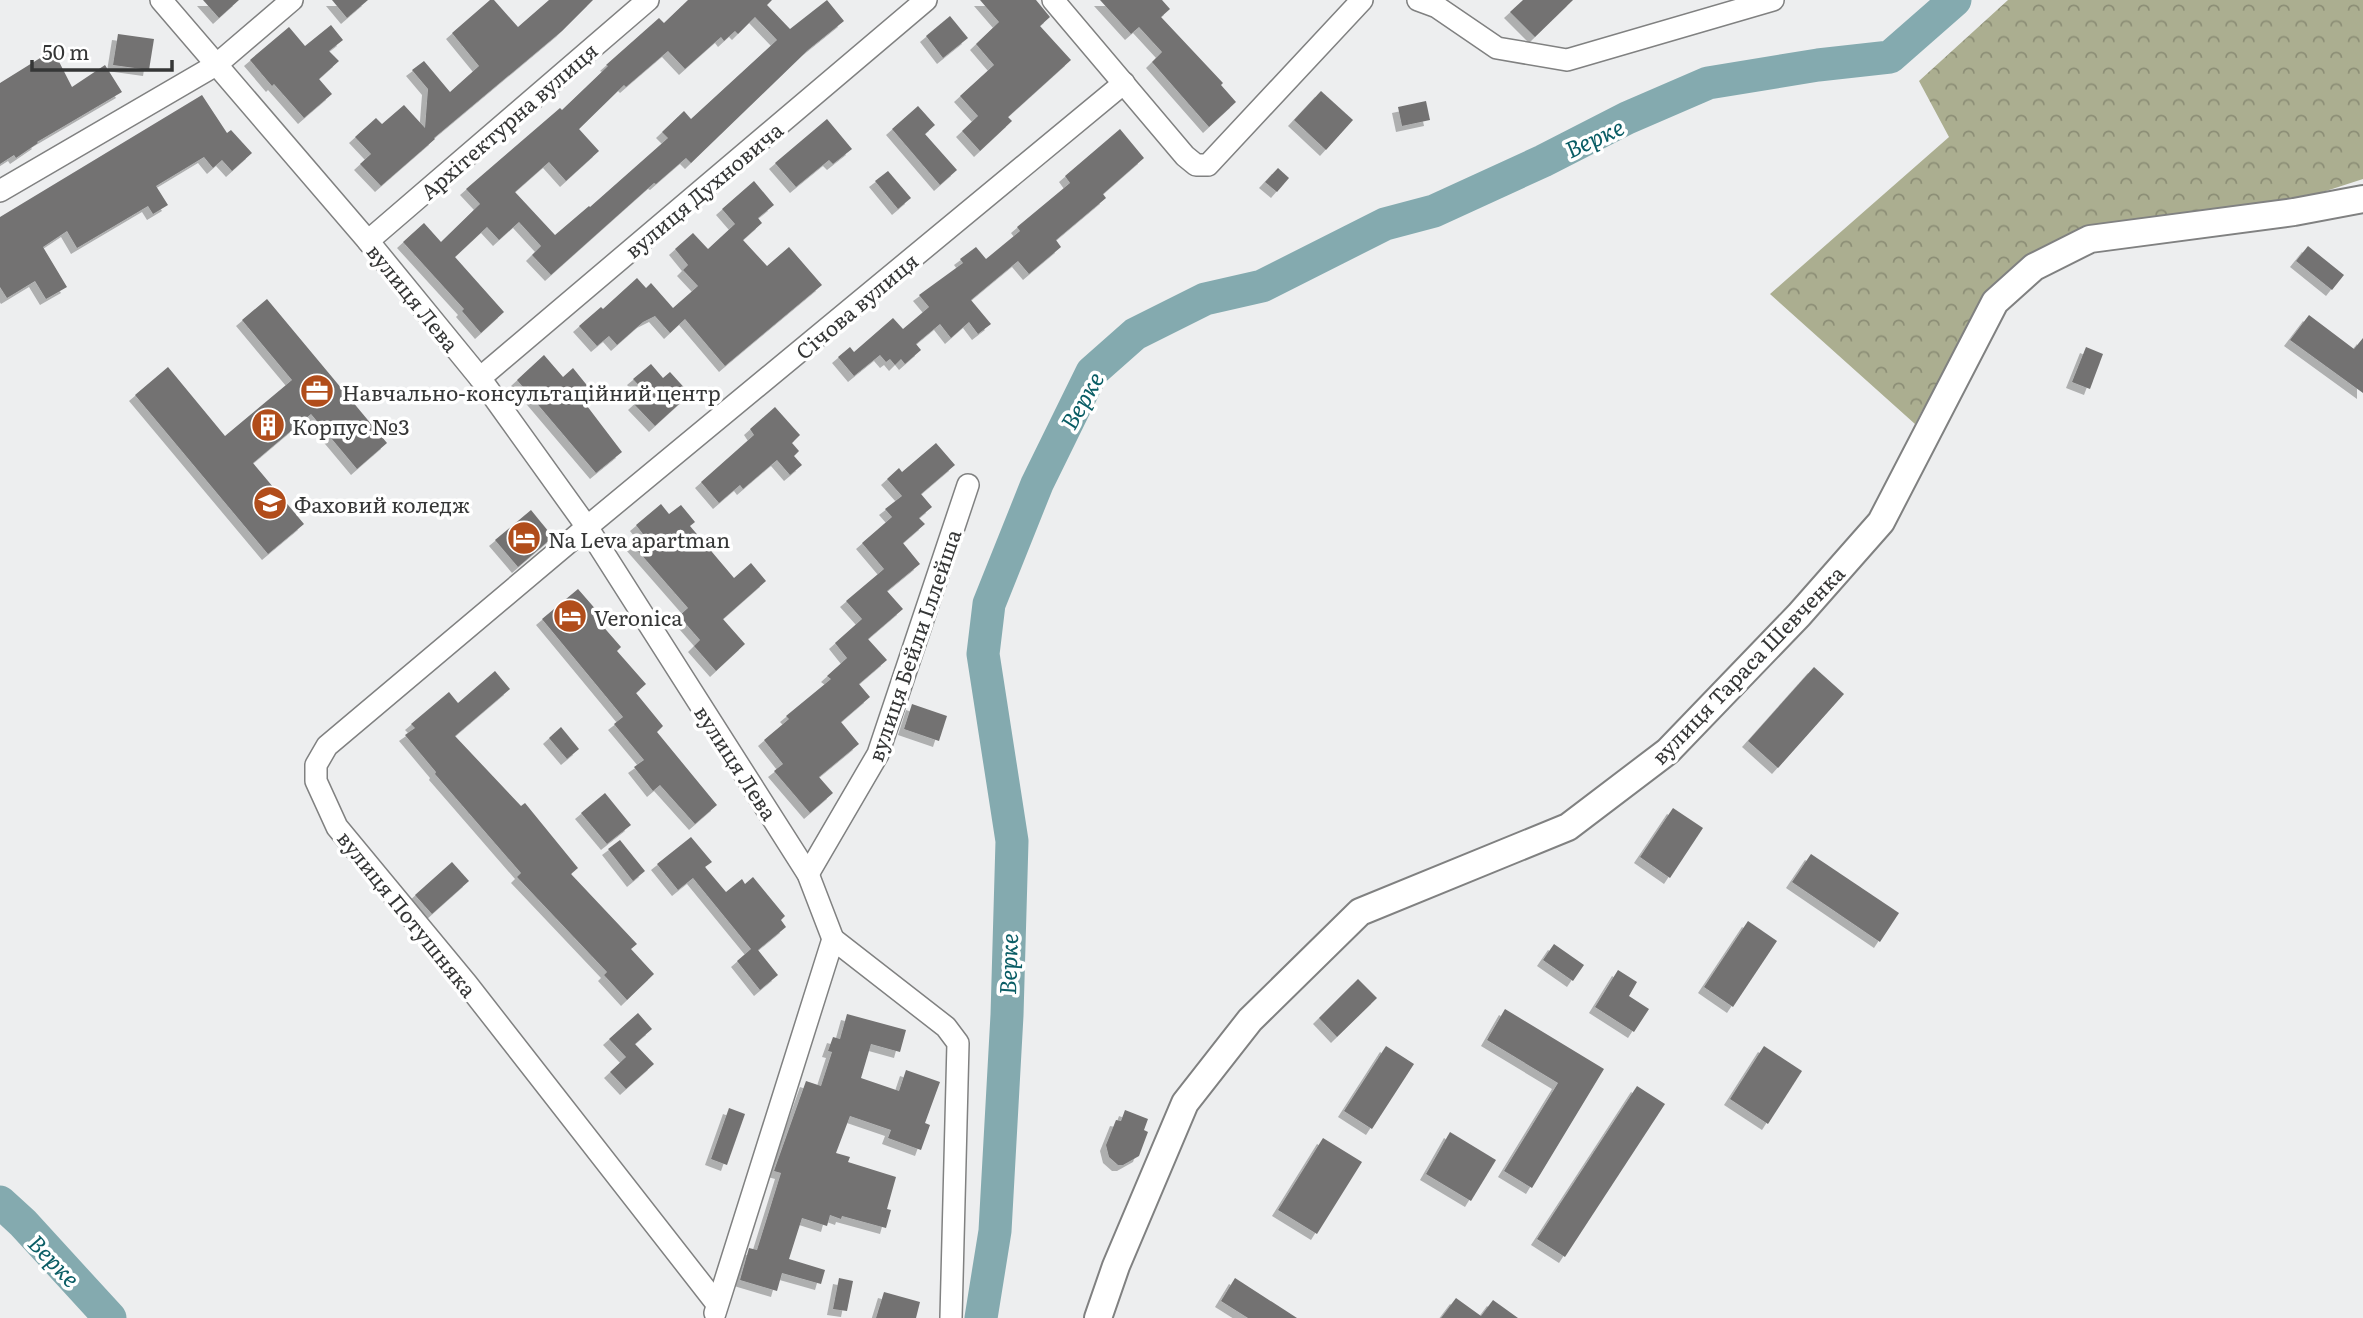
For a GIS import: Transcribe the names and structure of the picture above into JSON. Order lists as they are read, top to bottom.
{
  "streets": {
    "street": [
      "Архітектурна вулиця",
      "вулиця Духновича",
      "вулиця Лева",
      "Січова вулиця",
      "вулиця Бейли Іллейша",
      "вулиця Тараса Шевченка",
      "вулиця Потушняка"
    ]
  },
  "crossings": [
    ["Архітектурна вулиця", "вулиця Лева"],
    ["вулиця Духновича", "вулиця Лева"],
    ["вулиця Лева", "Січова вулиця"],
    ["вулиця Лева", "вулиця Бейли Іллейша"],
    ["вулиця Лева", "вулиця Потушняка"],
    ["Січова вулиця", "вулиця Потушняка"]
  ],
  "water": ["Верке"],
  "places": {
    "office": ["Навчально-консультаційний центр"],
    "building": ["Корпус №3"],
    "school or university": ["Фаховий коледж"],
    "hotel": ["Na Leva apartman", "Veronica"]
  },
  "scale_bar": "50 m"
}
